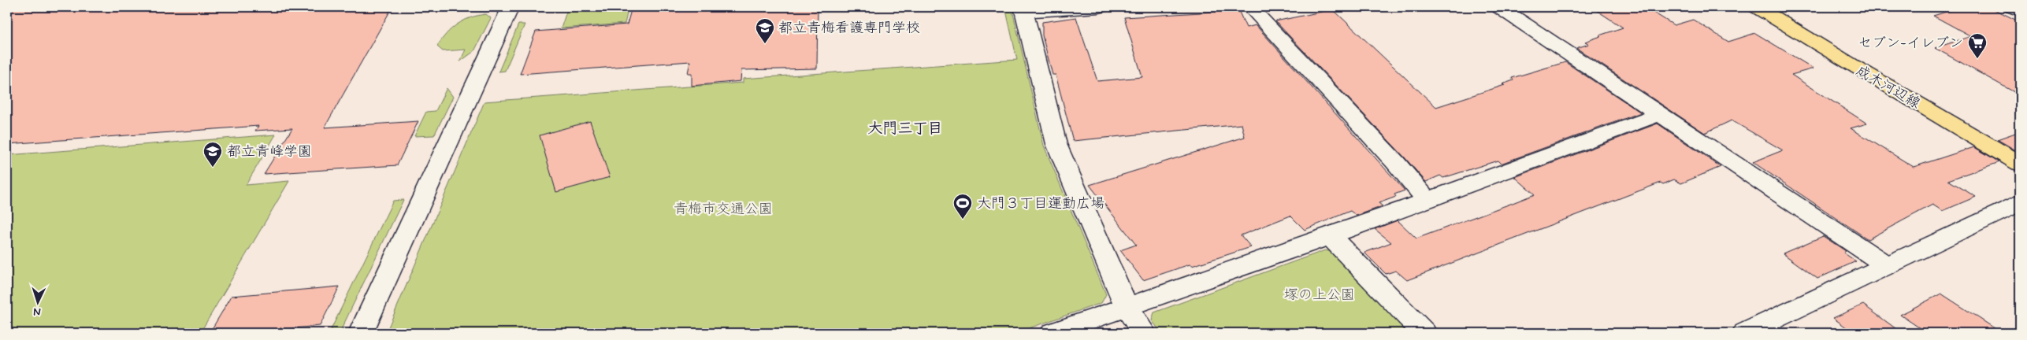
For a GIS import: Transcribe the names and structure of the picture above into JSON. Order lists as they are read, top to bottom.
{
  "streets": {
    "main road": ["成木河辺線"]
  },
  "districts": ["大門三丁目"],
  "parks": ["青梅市交通公園", "塚の上公園"],
  "places": {
    "school or university": ["都立青梅看護専門学校", "都立青峰学園"],
    "supermarket": ["セブン-イレブン"],
    "sports": ["大門３丁目運動広場"]
  },
  "north": "bottom"
}
